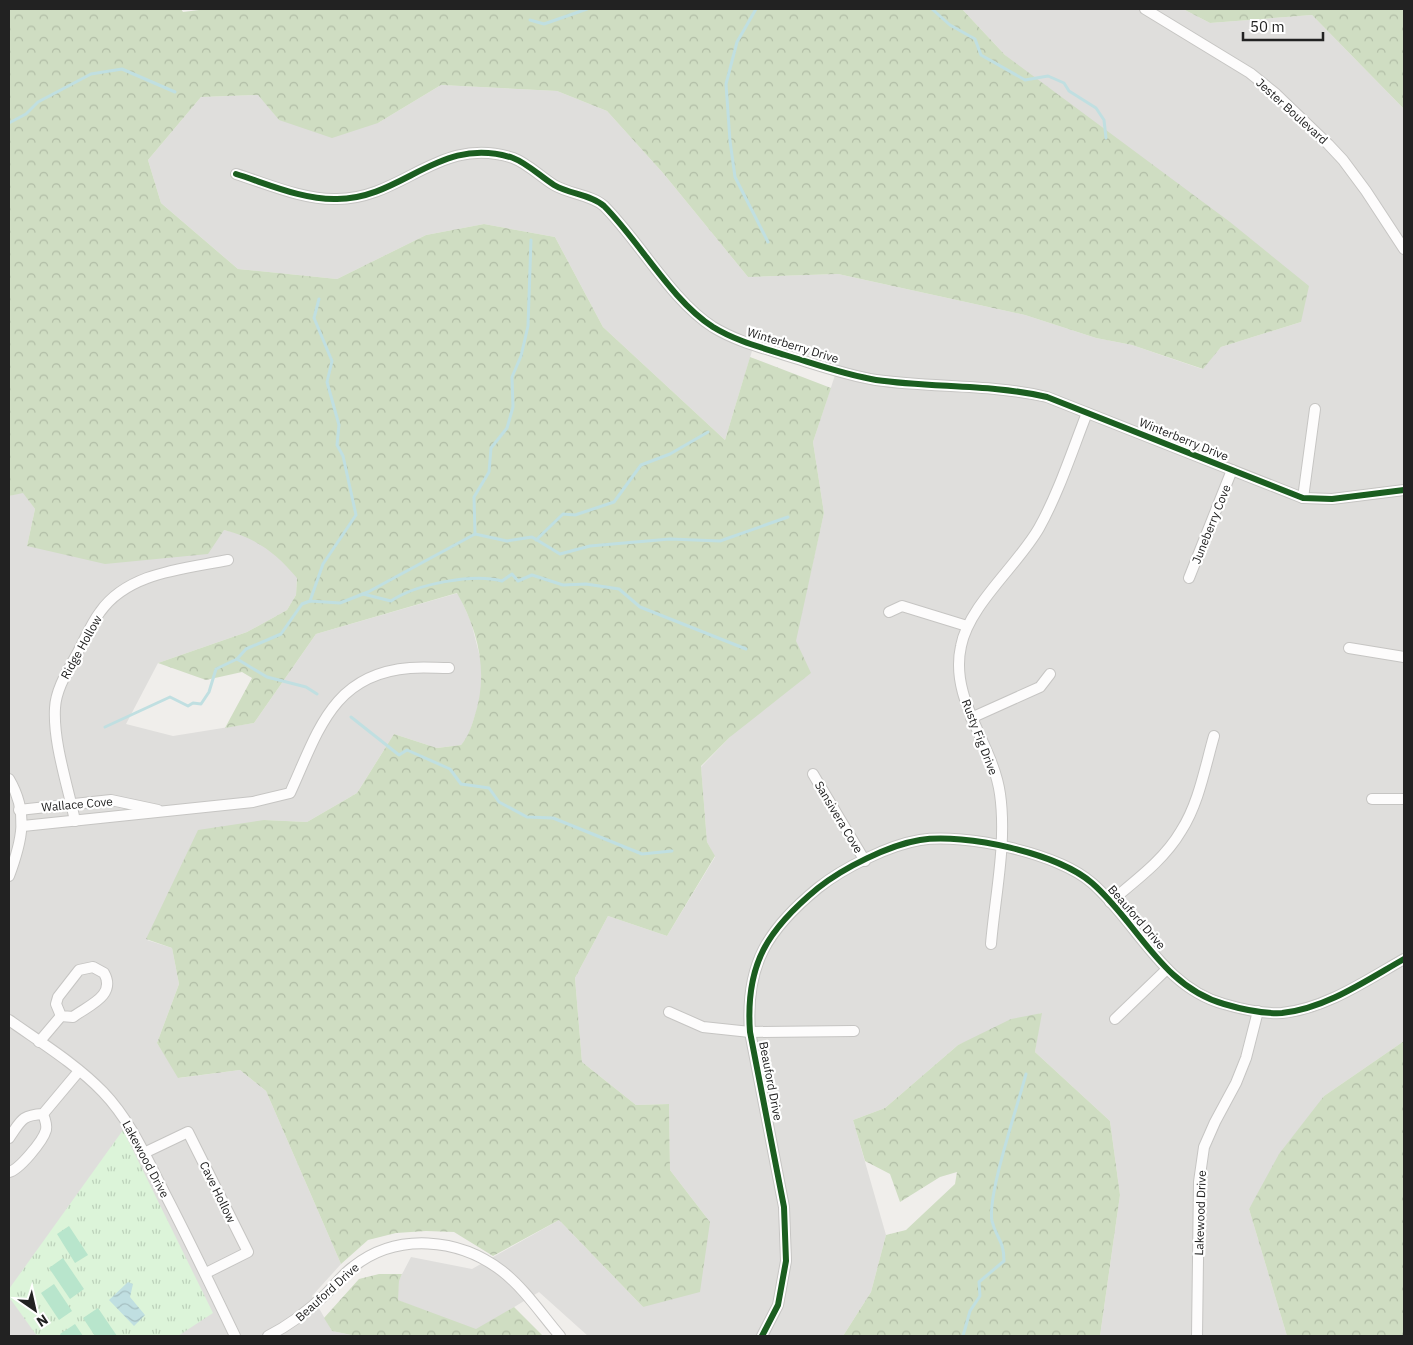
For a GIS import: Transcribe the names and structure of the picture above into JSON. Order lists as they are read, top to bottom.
{
  "streets": {
    "street": [
      "Jester Boulevard",
      "Winterberry Drive",
      "Juneberry Cove",
      "Ridge Hollow",
      "Rusty Fig Drive",
      "Wallace Cove",
      "Sansivera Cove",
      "Beauford Drive",
      "Lakewood Drive",
      "Cave Hollow"
    ]
  },
  "crossings": [
    ["Winterberry Drive", "Juneberry Cove"],
    ["Winterberry Drive", "Rusty Fig Drive"],
    ["Ridge Hollow", "Wallace Cove"],
    ["Rusty Fig Drive", "Beauford Drive"],
    ["Sansivera Cove", "Beauford Drive"],
    ["Beauford Drive", "Lakewood Drive"],
    ["Lakewood Drive", "Cave Hollow"]
  ],
  "scale_bar": "50 m",
  "north": "bottom right"
}
